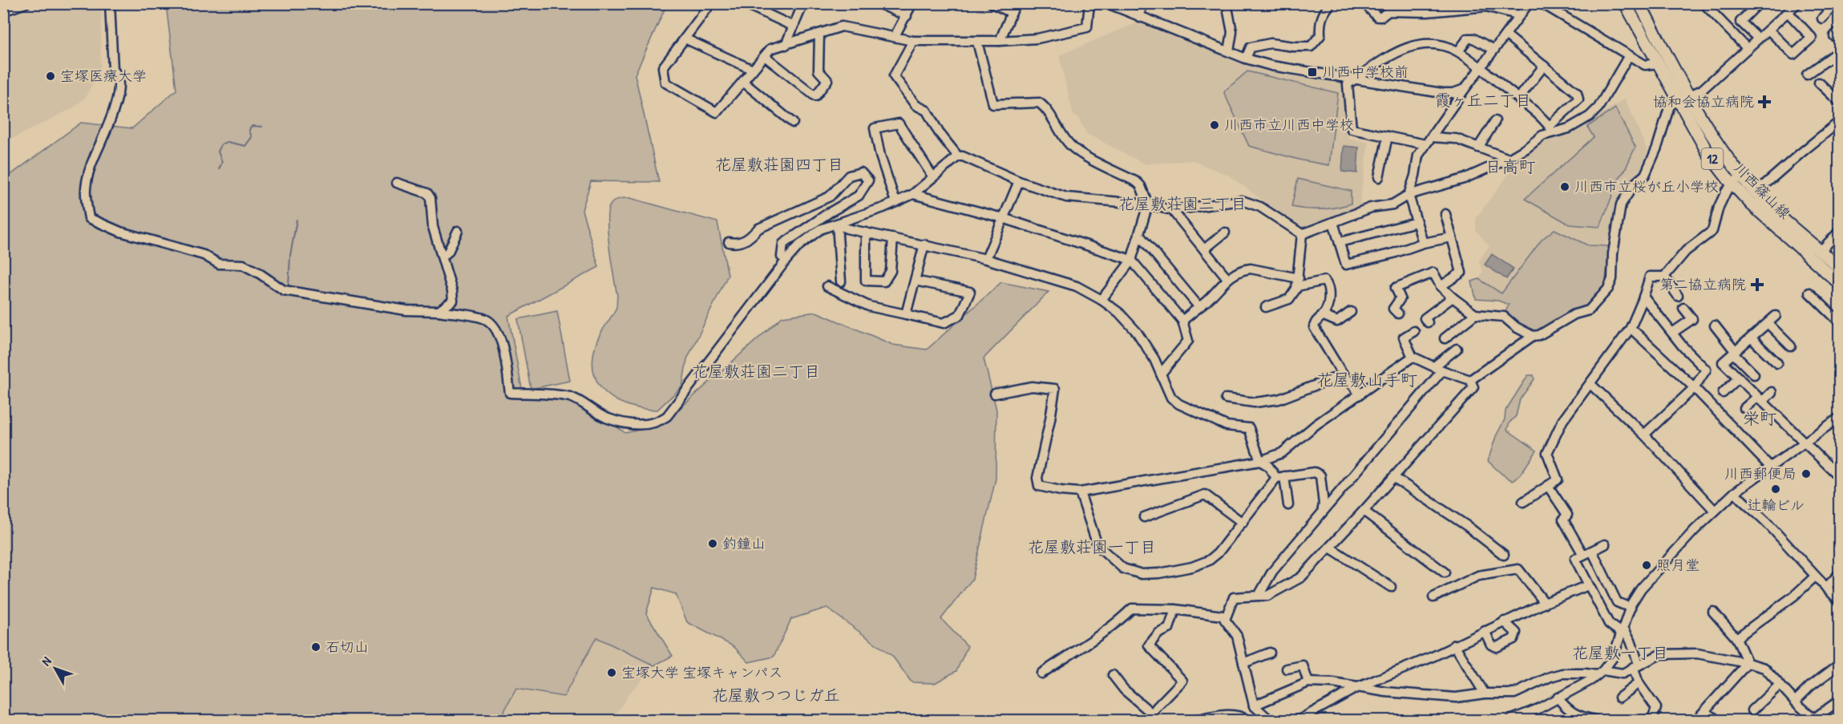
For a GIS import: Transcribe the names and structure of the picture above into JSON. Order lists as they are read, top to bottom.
{
  "streets": {
    "main road": ["12", "川西篠山線"]
  },
  "districts": [
    "霞ヶ丘二丁目",
    "花屋敷荘園四丁目",
    "日高町",
    "花屋敷荘園三丁目",
    "花屋敷荘園二丁目",
    "花屋敷山手町",
    "栄町",
    "花屋敷荘園一丁目",
    "花屋敷一丁目",
    "花屋敷つつじガ丘"
  ],
  "places": {
    "transit": ["川西中学校前"],
    "other": [
      "宝塚医療大学",
      "川西市立川西中学校",
      "川西市立桜が丘小学校",
      "川西郵便局",
      "辻輪ビル",
      "釣鐘山",
      "照月堂",
      "石切山",
      "宝塚大学 宝塚キャンパス"
    ],
    "health": ["協和会協立病院", "第二協立病院"]
  },
  "north": "top left"
}
